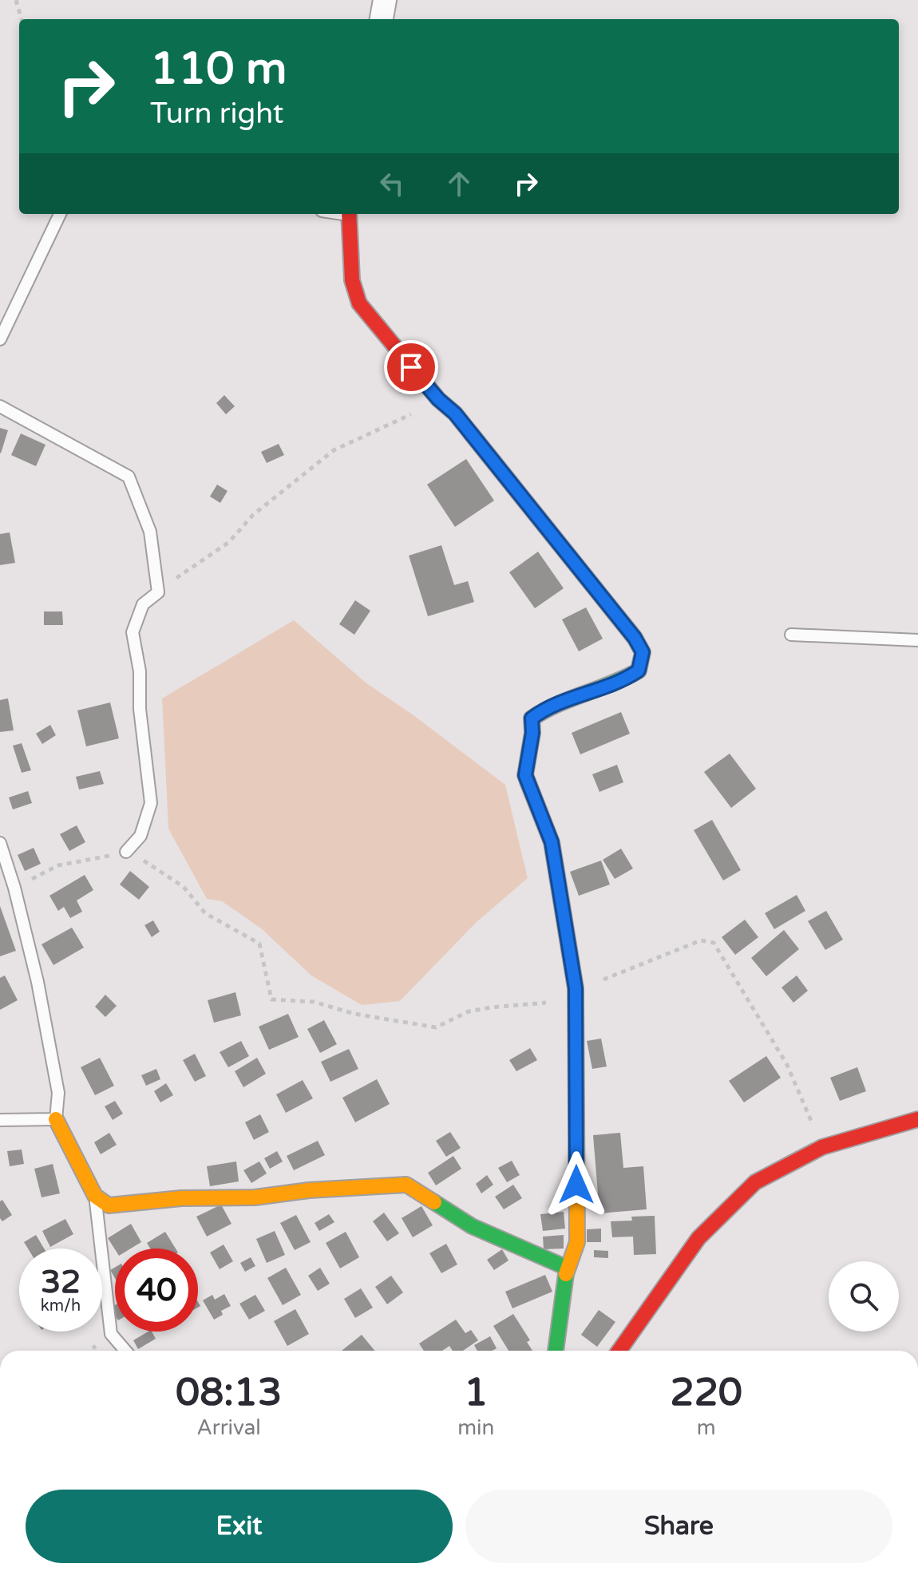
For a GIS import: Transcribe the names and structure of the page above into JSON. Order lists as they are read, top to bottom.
{
  "page": {
    "turn": ["110 m", "Turn right"],
    "speed": "32 km/h",
    "limit": "40",
    "eta": [
      "08:13",
      "Arrival",
      "1",
      "min",
      "220",
      "m"
    ],
    "buttons": ["Exit", "Share"]
  }
}
